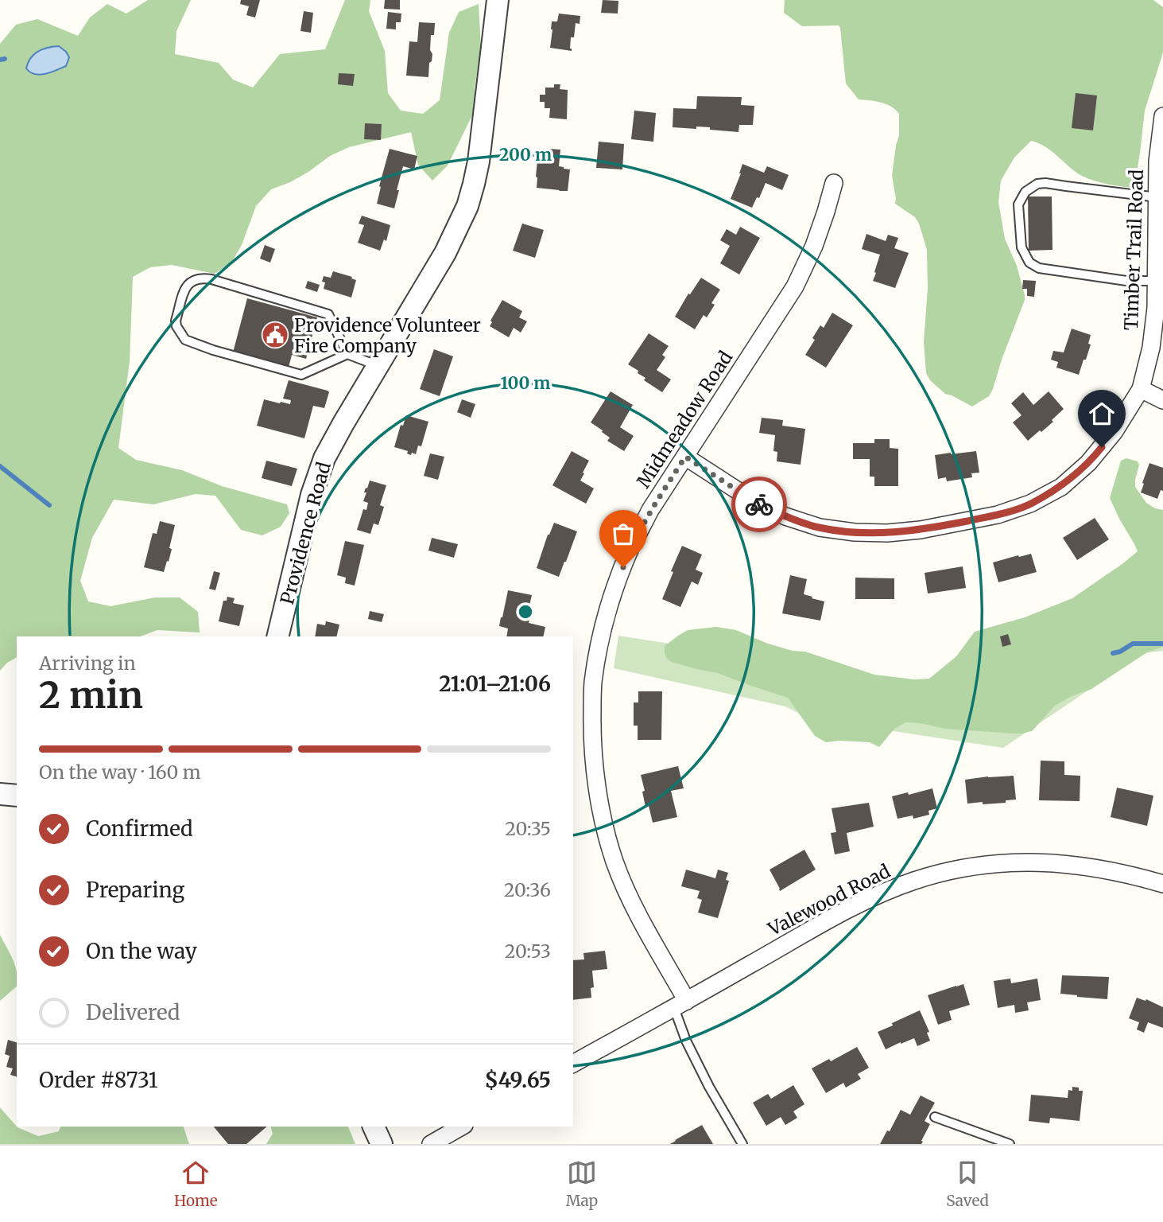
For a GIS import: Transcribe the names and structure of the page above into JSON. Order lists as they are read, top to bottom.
{
  "streets": {
    "street": [
      "Timber Trail Road",
      "Midmeadow Road",
      "Providence Road",
      "Valewood Road"
    ]
  },
  "crossings": [
    ["Timber Trail Road", "Midmeadow Road"],
    ["Midmeadow Road", "Valewood Road"]
  ],
  "places": {
    "public building": ["Providence Volunteer Fire Company"]
  },
  "page": {
    "heading": ["2 min", "Arriving in", "21:01–21:06"],
    "panel": ["Order #8731", "$49.65"],
    "bar": "On the way · 160 m",
    "list": [
      ["Confirmed", "20:35"],
      ["Preparing", "20:36"],
      ["On the way", "20:53"],
      "Delivered"
    ],
    "tabs": ["Home", "Map", "Saved"]
  },
  "rings": ["200 m", "100 m"]
}
